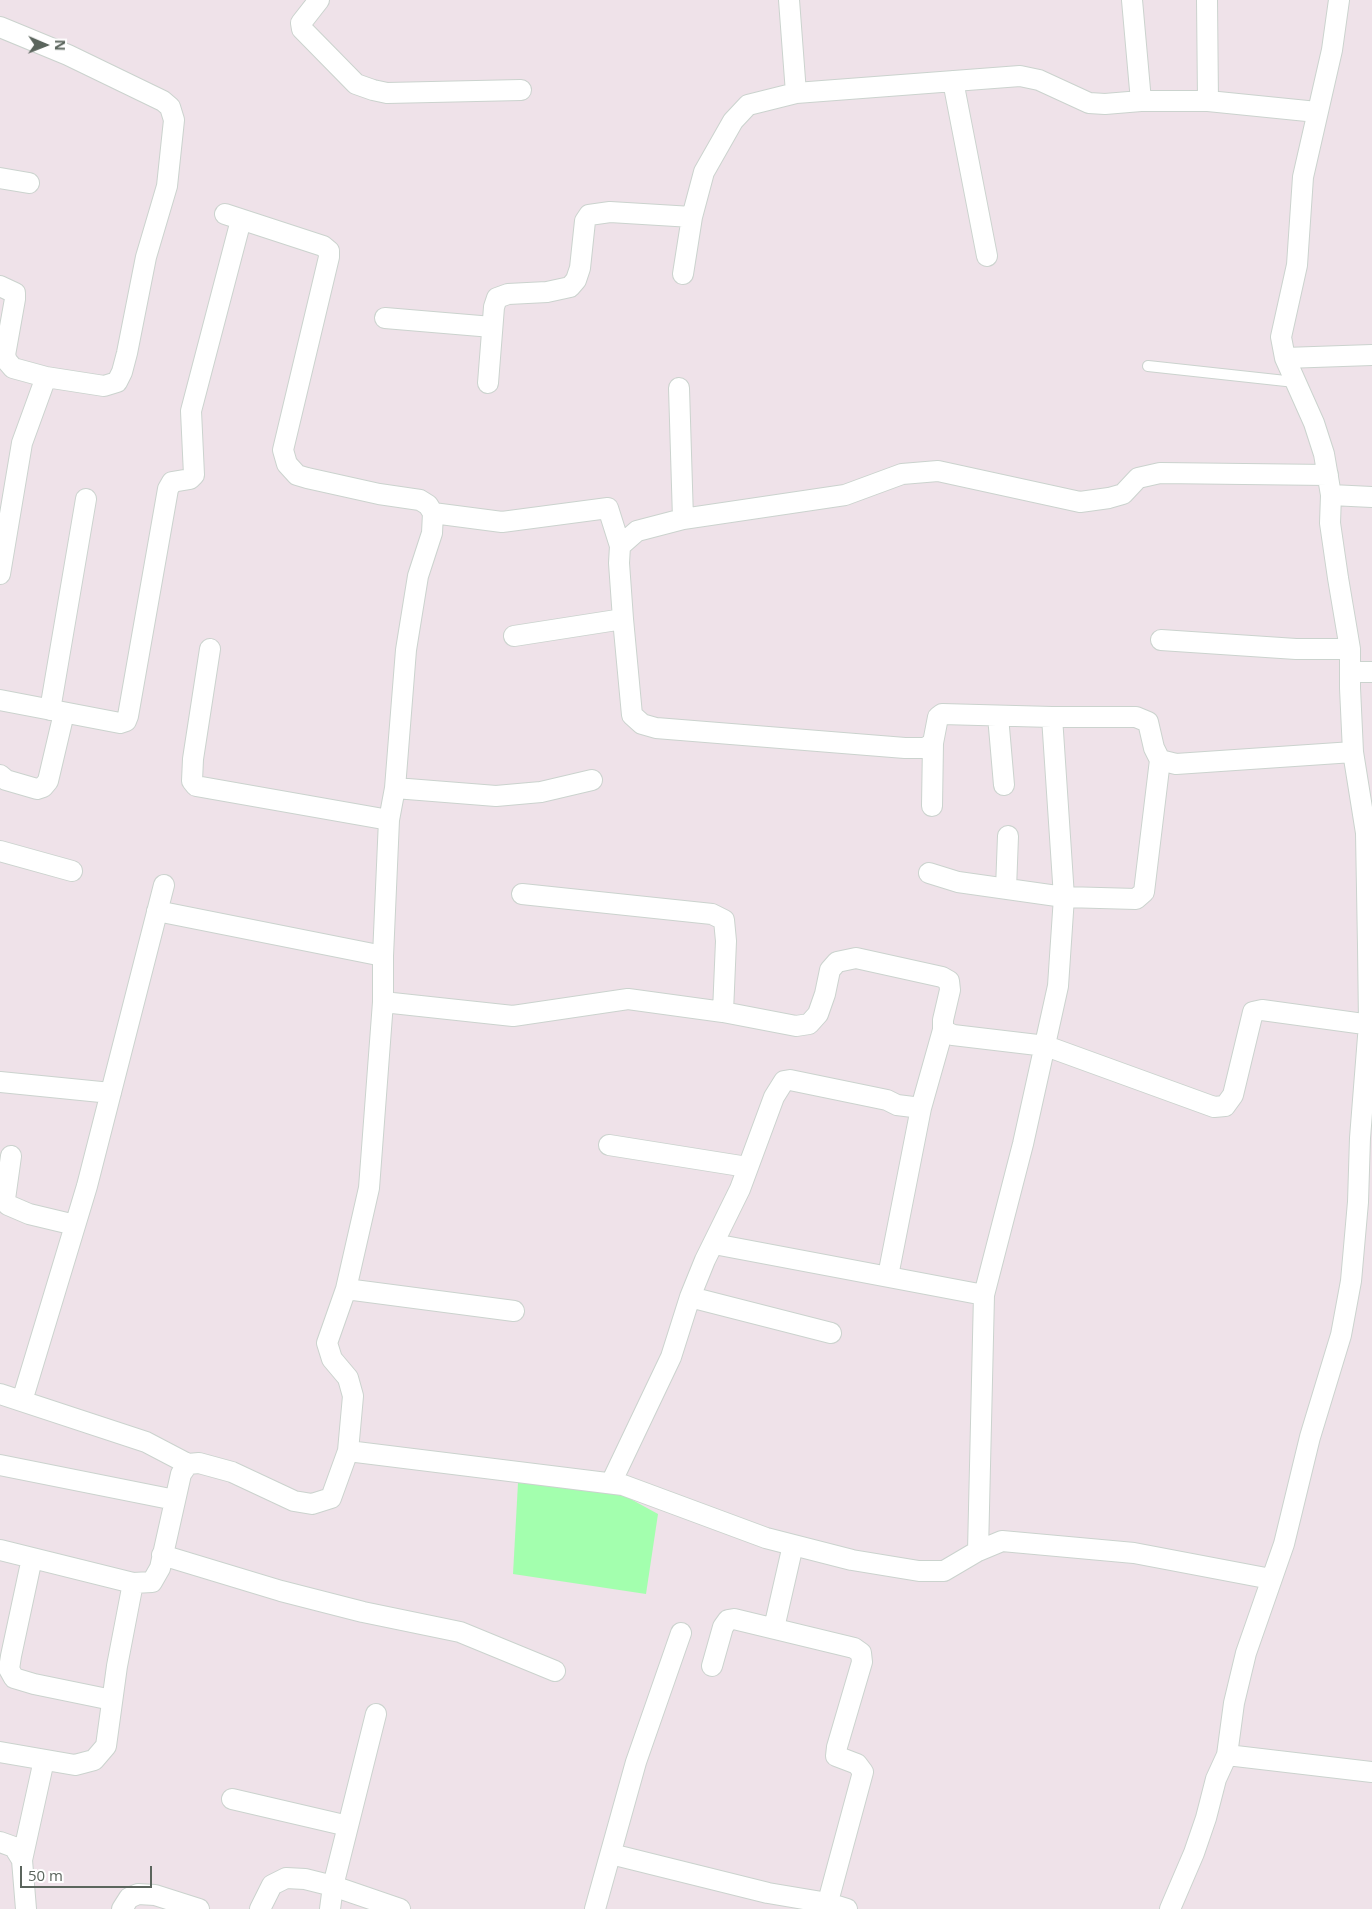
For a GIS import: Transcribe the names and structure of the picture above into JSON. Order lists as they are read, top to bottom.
{
  "scale_bar": "50 m",
  "north": "right"
}
